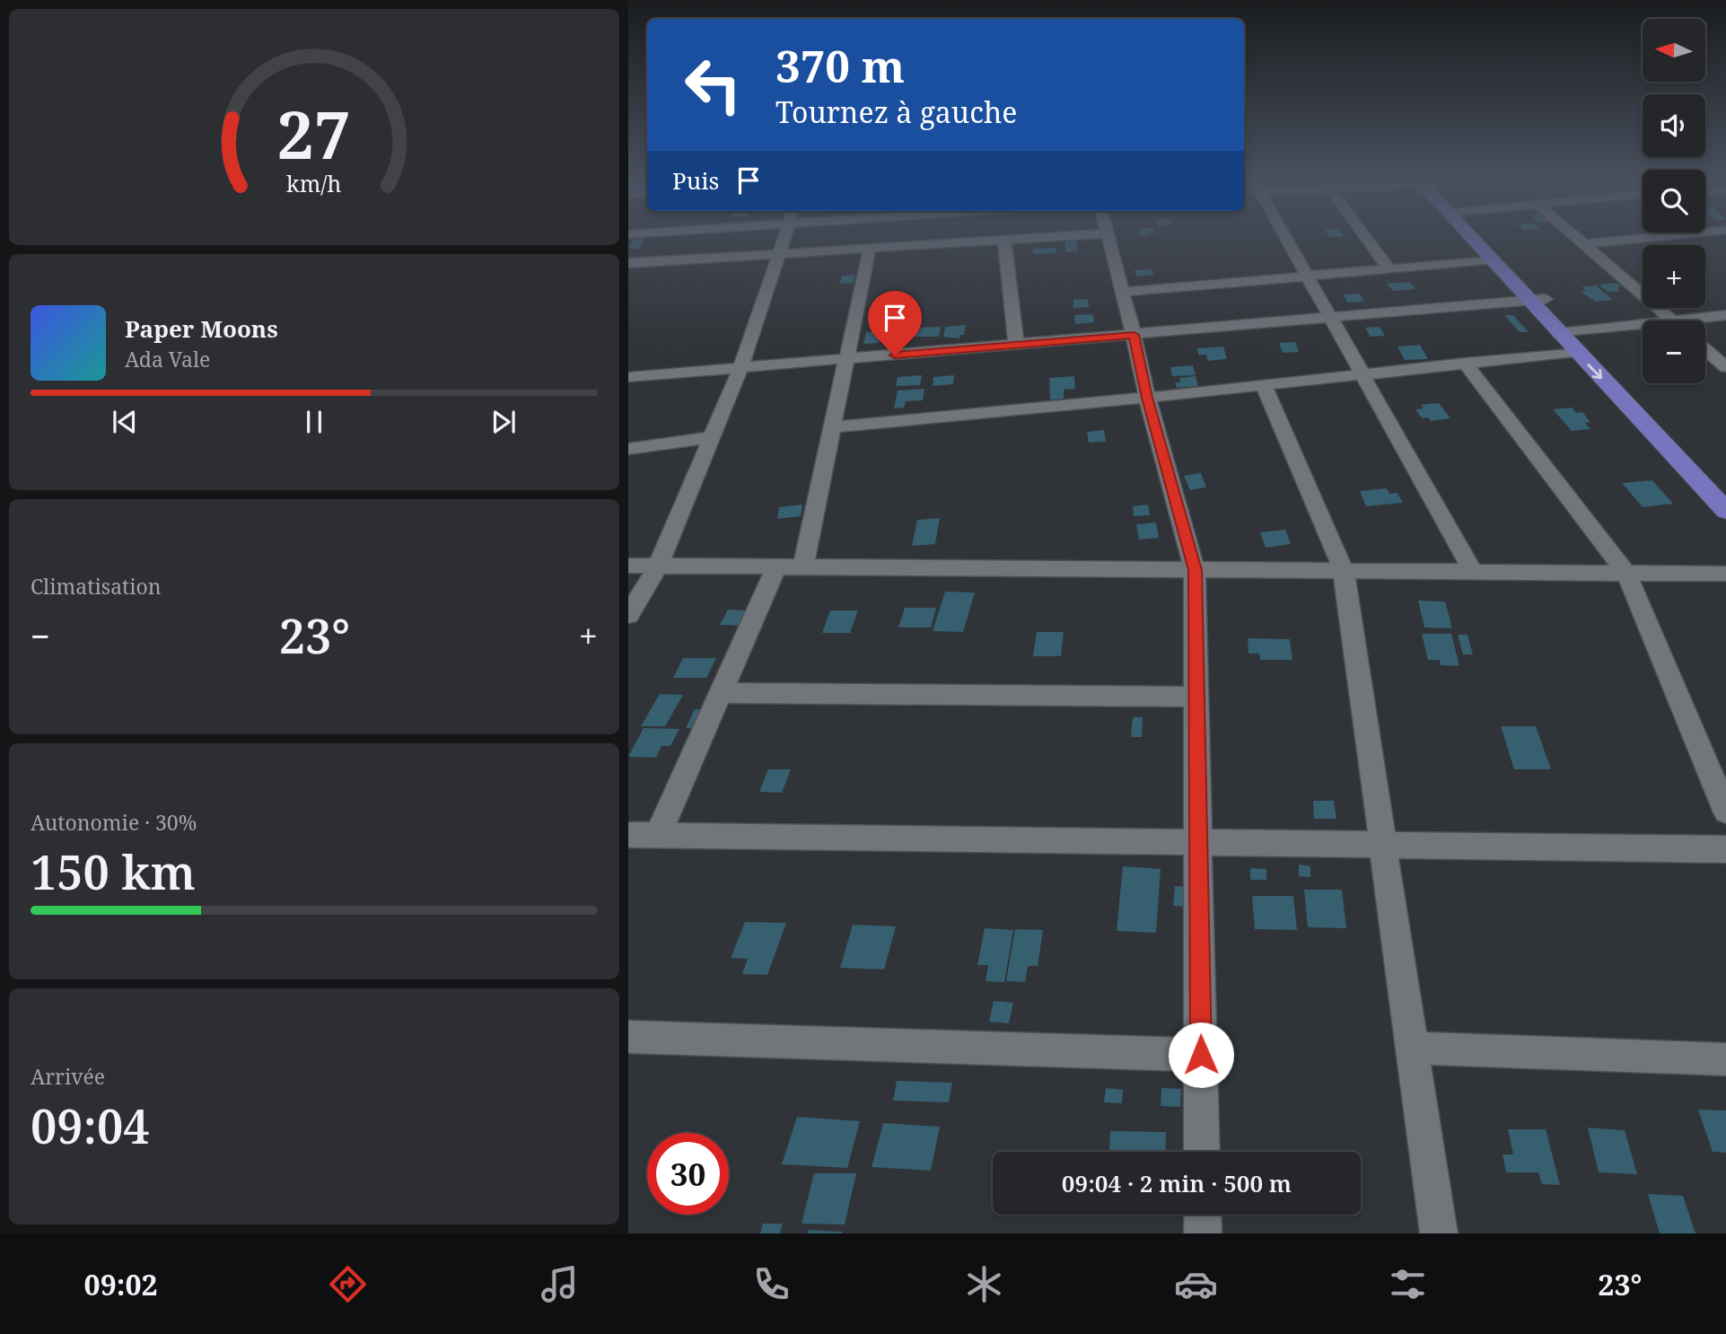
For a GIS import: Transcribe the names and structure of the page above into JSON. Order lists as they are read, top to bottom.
{
  "north": "left",
  "page": {
    "map_buttons": ["+", "−"],
    "turn": ["370 m", "Tournez à gauche"],
    "then": "Puis",
    "song": ["Paper Moons", "Ada Vale"],
    "tile": [
      "Climatisation",
      ["Autonomie · 30%", "150 km"],
      ["Arrivée", "09:04"]
    ],
    "heat": ["−", "23°", "+"],
    "limit": "30",
    "trip": "09:04 · 2 min · 500 m",
    "tabs": ["09:02", "23°"],
    "gauge": ["27", "km/h"]
  }
}
